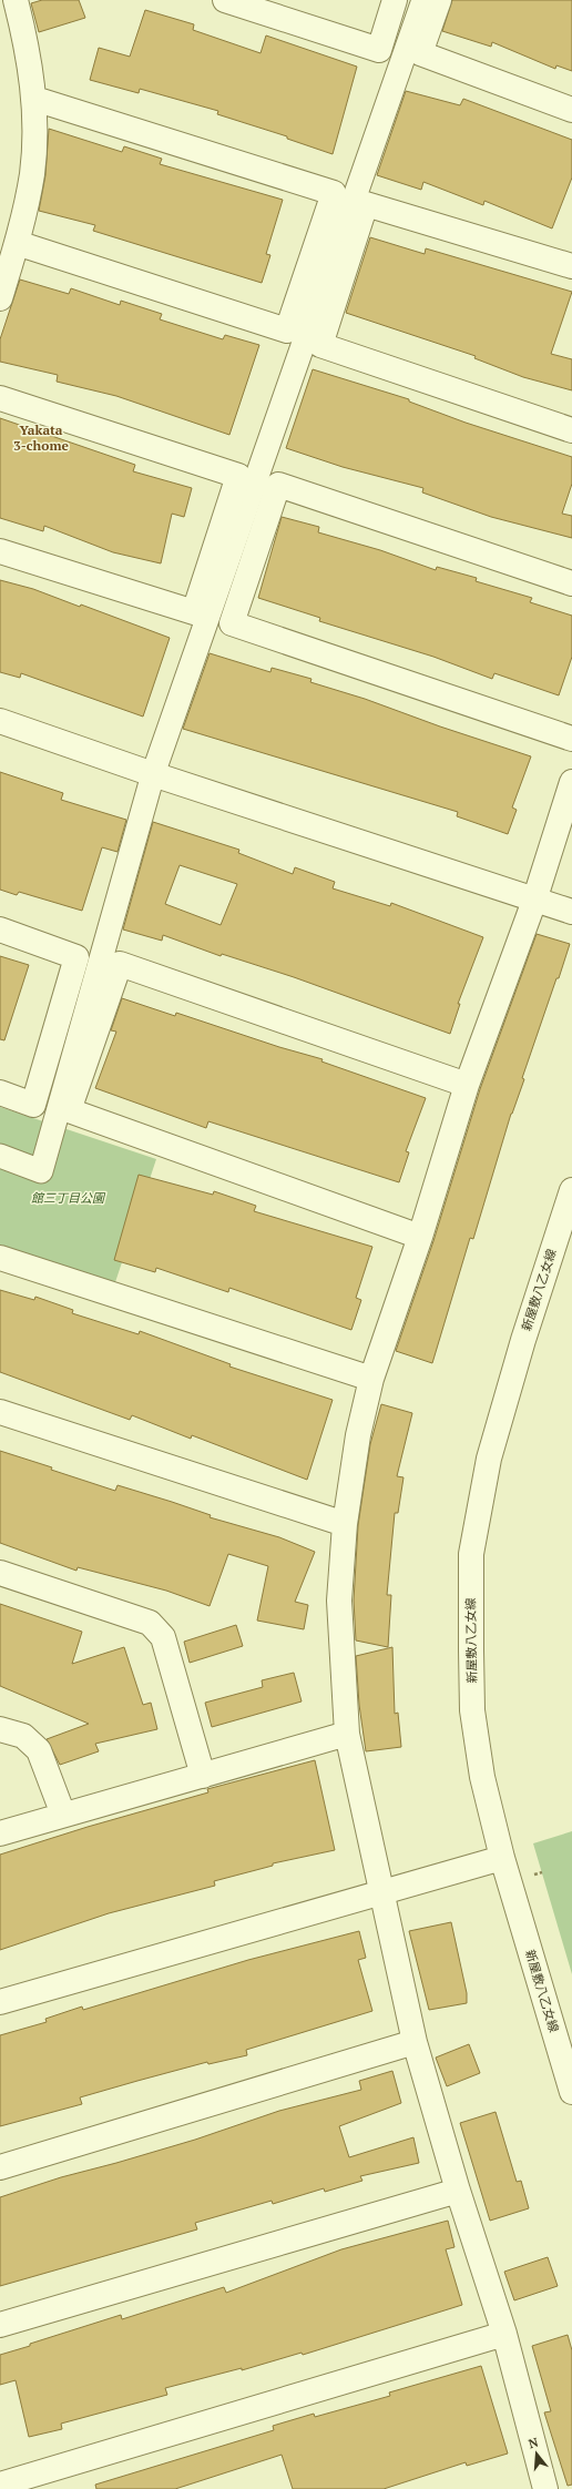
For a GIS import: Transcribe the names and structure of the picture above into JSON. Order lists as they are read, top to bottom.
{
  "streets": {
    "street": ["新屋敷八乙女線"]
  },
  "districts": ["Yakata 3-chome"],
  "parks": ["館三丁目公園"],
  "north": "top"
}
